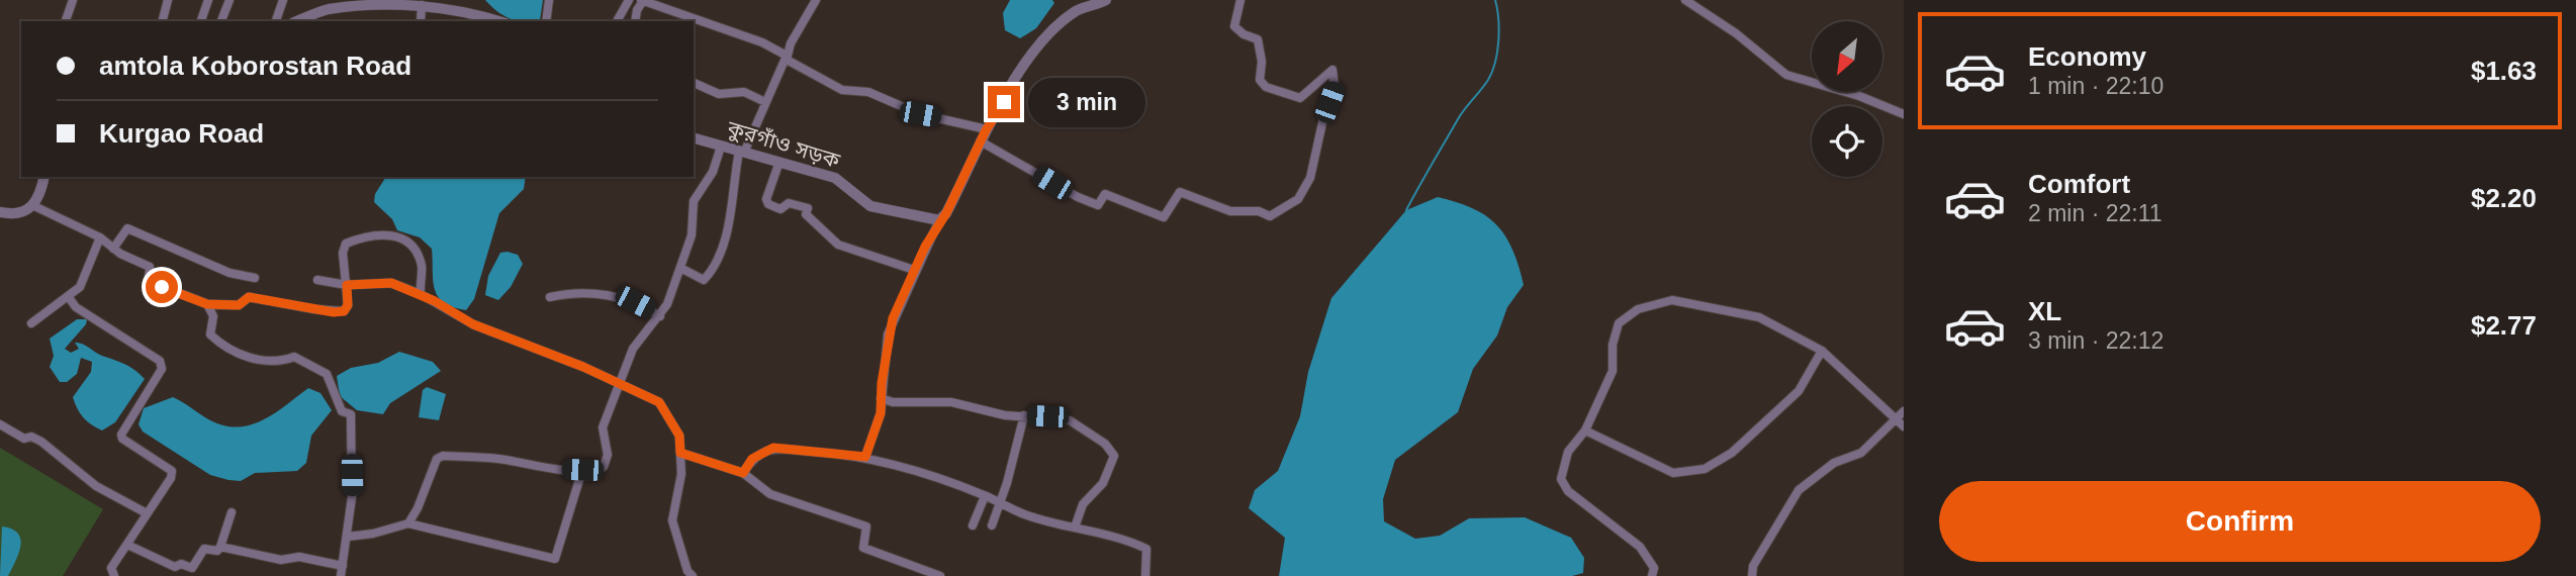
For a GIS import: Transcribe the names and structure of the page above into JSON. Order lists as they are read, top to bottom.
{
  "streets": {
    "street": ["কুরগাঁও সড়ক"]
  },
  "north": "bottom left",
  "page": {
    "list": [
      {
        "name": "Economy",
        "note": "1 min · 22:10",
        "value": "$1.63"
      },
      {
        "name": "Comfort",
        "note": "2 min · 22:11",
        "value": "$2.20"
      },
      {
        "name": "XL",
        "note": "3 min · 22:12",
        "value": "$2.77"
      }
    ],
    "banner": ["amtola Koborostan Road", "Kurgao Road"],
    "bubble": "3 min",
    "buttons": "Confirm"
  }
}
